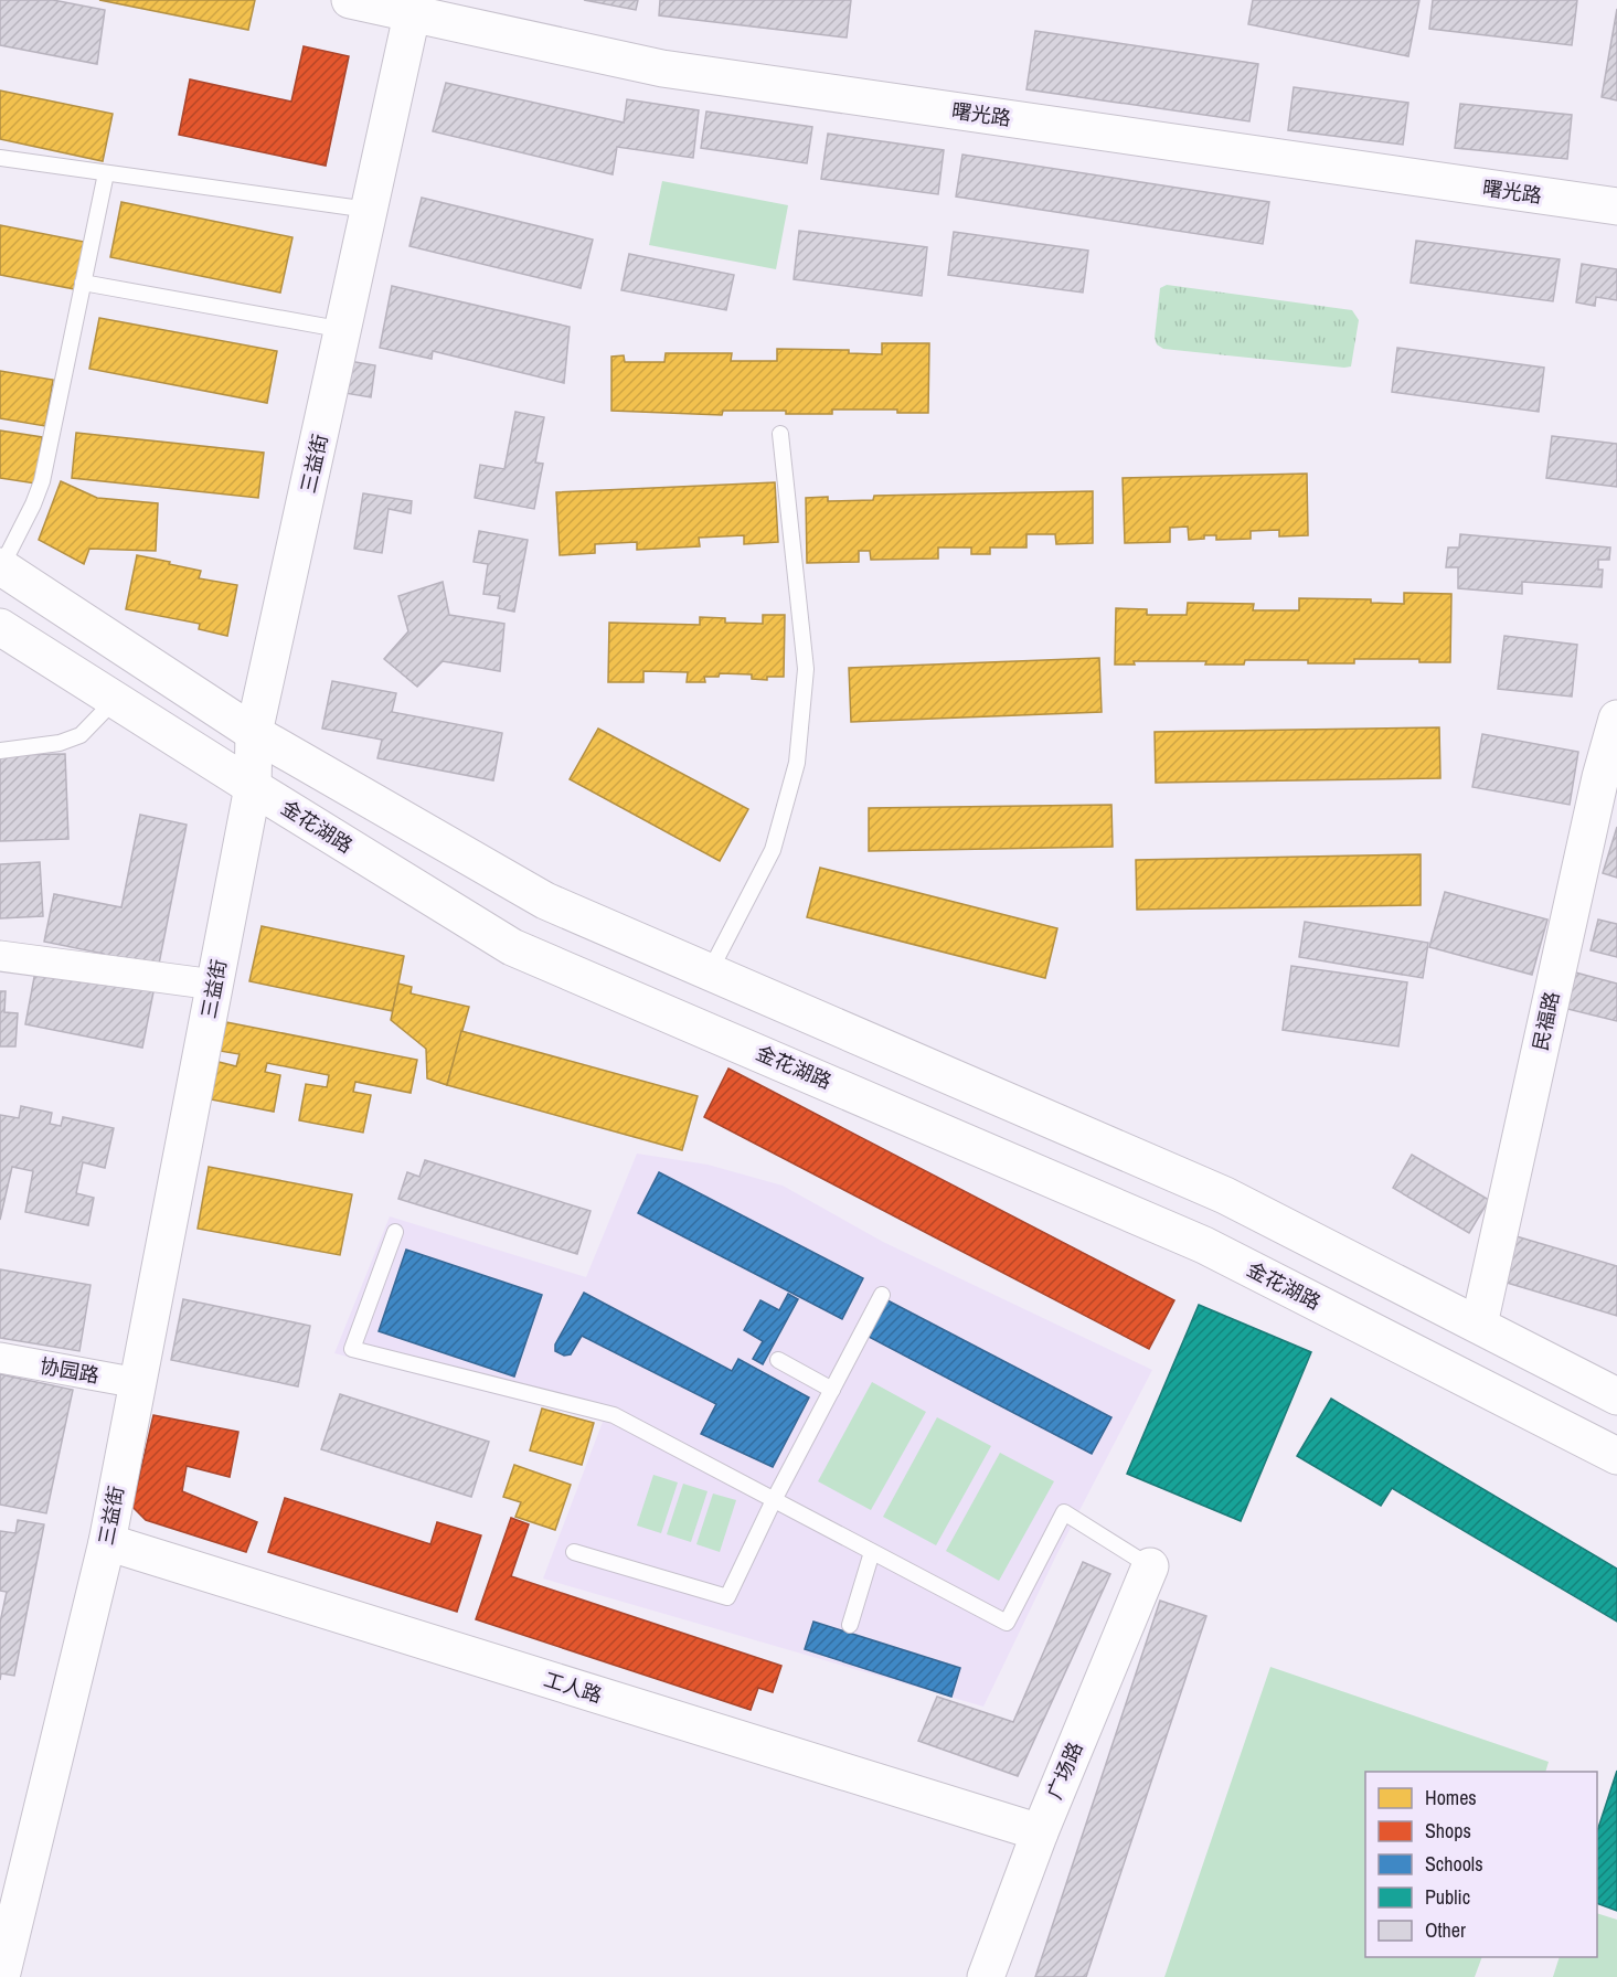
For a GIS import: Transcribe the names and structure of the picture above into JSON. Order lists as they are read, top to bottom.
{
  "streets": {
    "street": [
      "曙光路",
      "三益街",
      "金花湖路",
      "民福路",
      "协园路",
      "工人路",
      "广场路"
    ]
  },
  "crossings": [
    ["曙光路", "三益街"],
    ["三益街", "金花湖路"],
    ["三益街", "协园路"],
    ["三益街", "工人路"],
    ["工人路", "广场路"]
  ],
  "legend": [
    "Homes",
    "Shops",
    "Schools",
    "Public",
    "Other"
  ]
}
